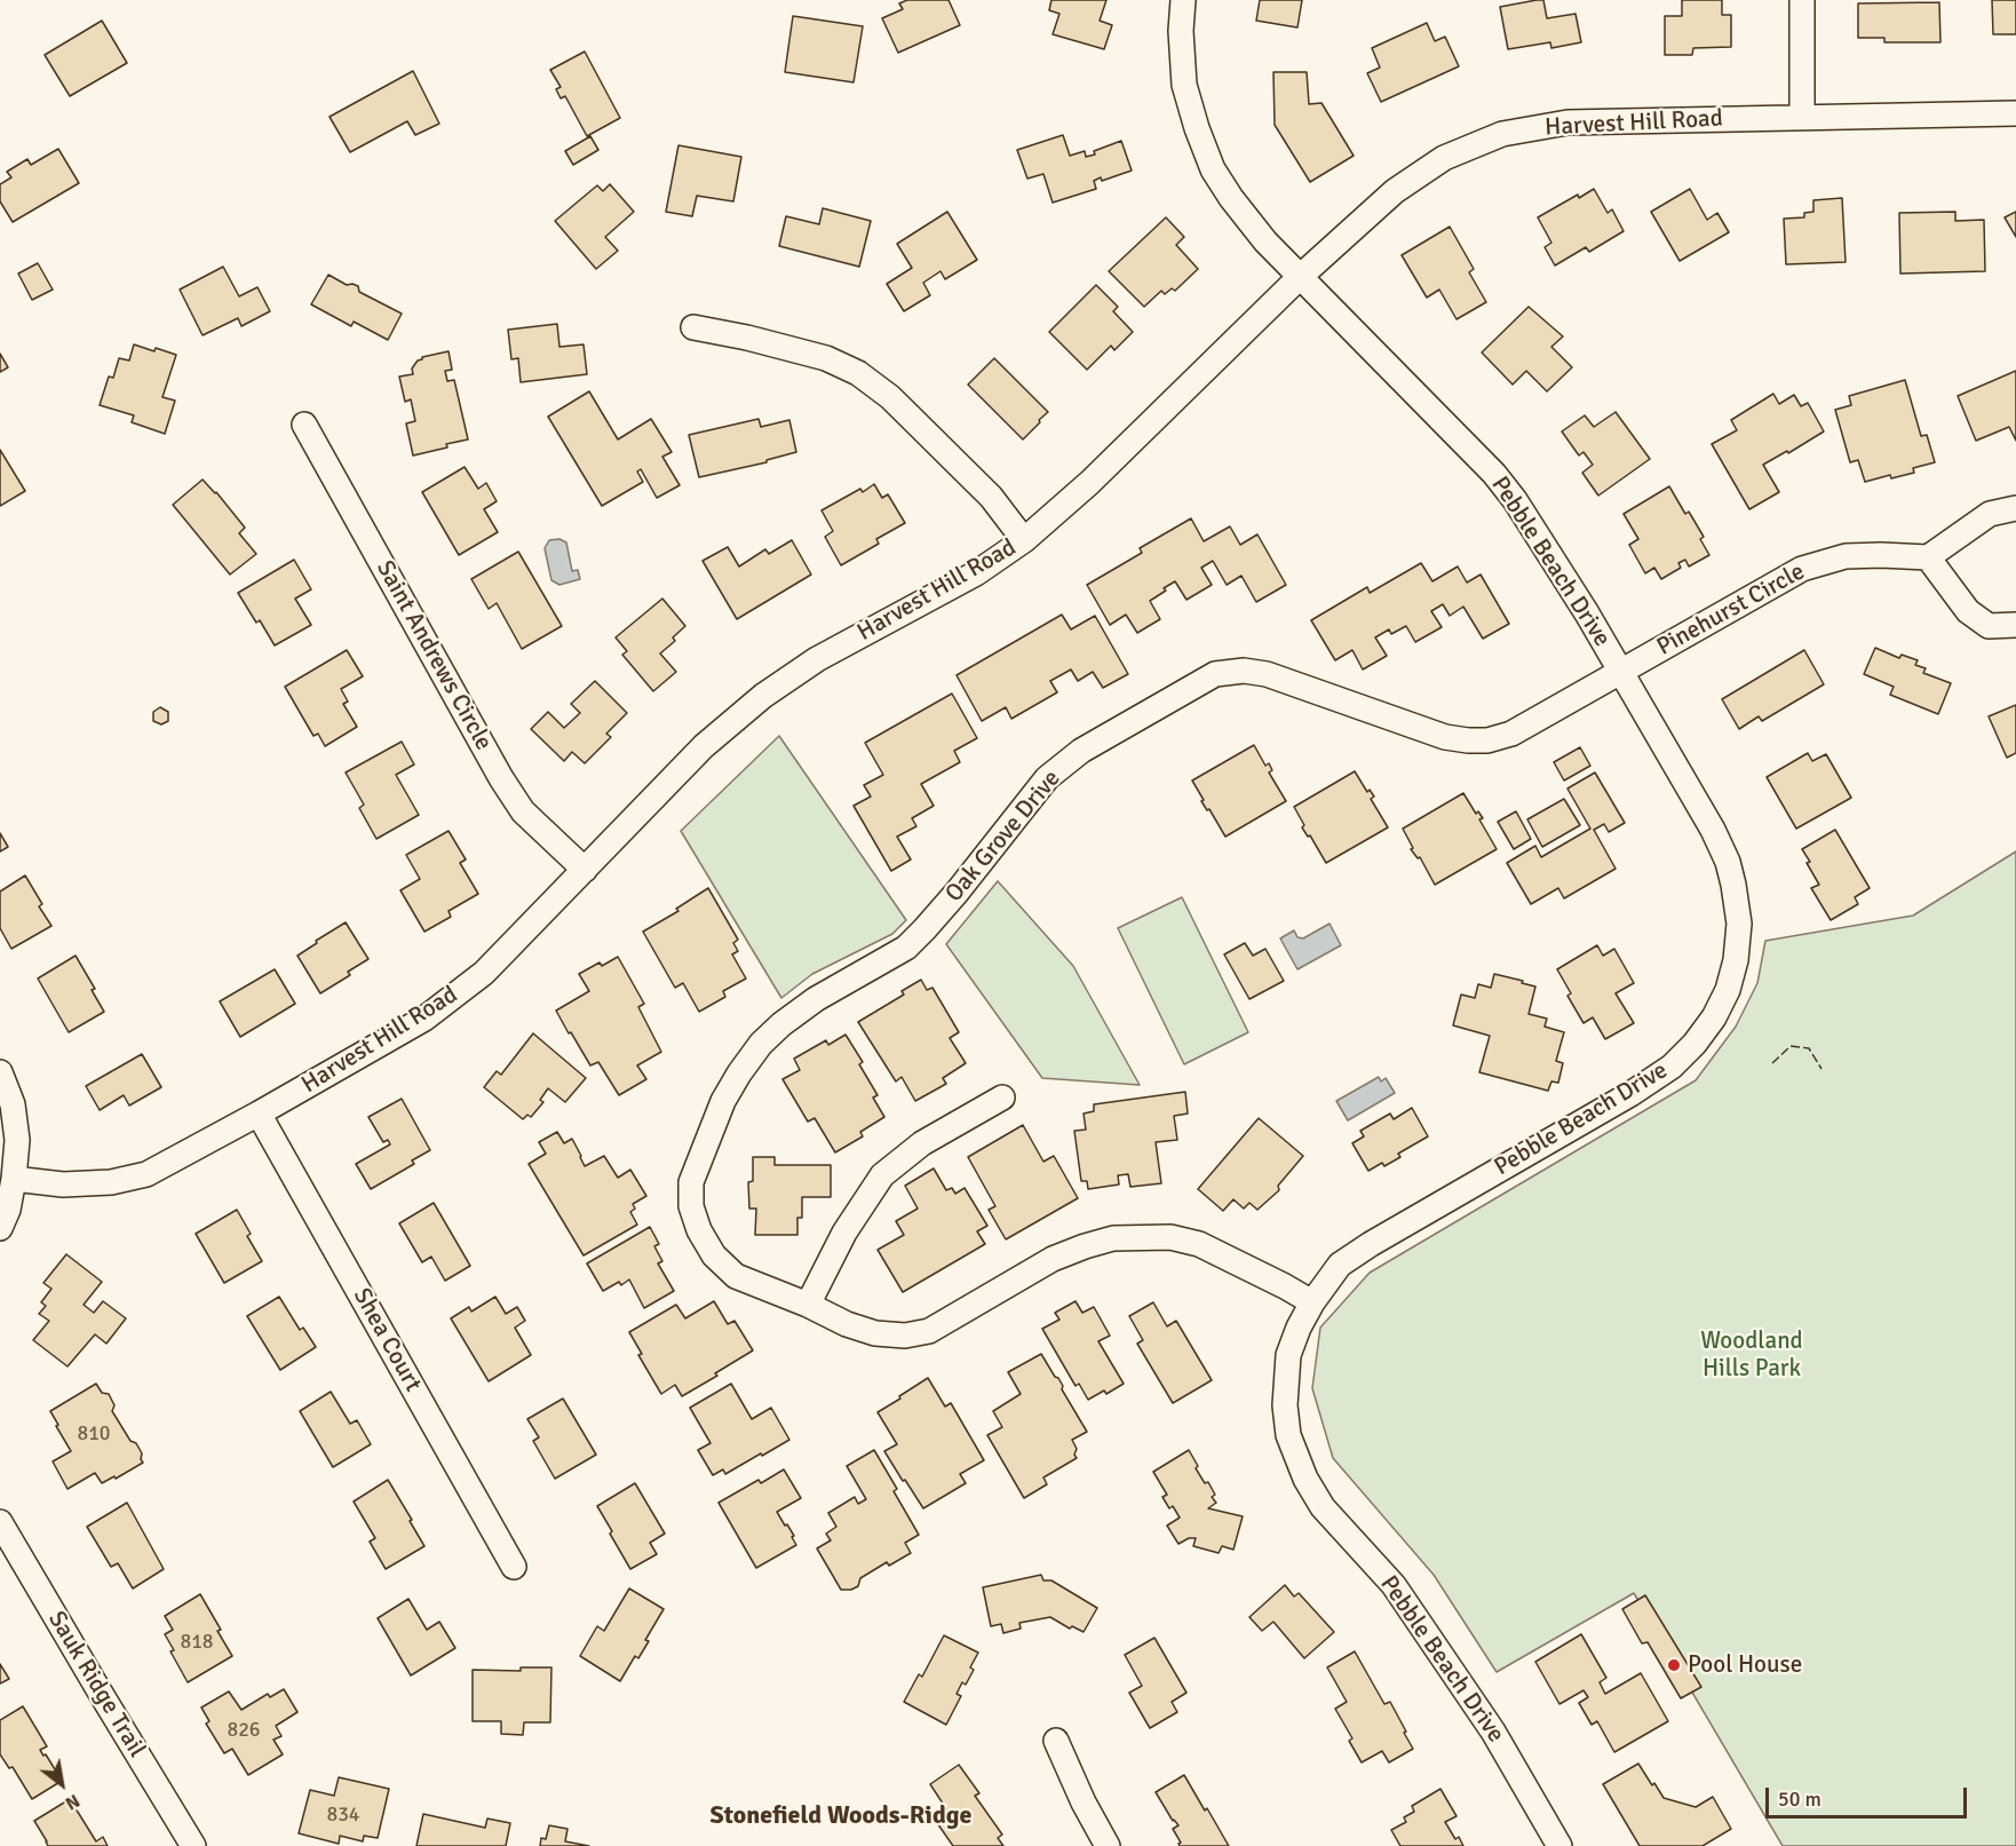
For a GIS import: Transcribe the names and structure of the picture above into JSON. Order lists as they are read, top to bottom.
{
  "streets": {
    "street": [
      "Harvest Hill Road",
      "Pebble Beach Drive",
      "Pinehurst Circle",
      "Saint Andrews Circle",
      "Oak Grove Drive",
      "Shea Court",
      "Sauk Ridge Trail"
    ]
  },
  "crossings": [
    ["Harvest Hill Road", "Pebble Beach Drive"],
    ["Harvest Hill Road", "Saint Andrews Circle"],
    ["Harvest Hill Road", "Shea Court"],
    ["Pebble Beach Drive", "Pinehurst Circle"],
    ["Pebble Beach Drive", "Oak Grove Drive"],
    ["Pinehurst Circle", "Oak Grove Drive"]
  ],
  "districts": ["Stonefield Woods-Ridge"],
  "parks": ["Woodland Hills Park"],
  "places": ["Pool House"],
  "house_numbers": [
    "810",
    "818",
    "826",
    "834"
  ],
  "scale_bar": "50 m",
  "north": "bottom right"
}
